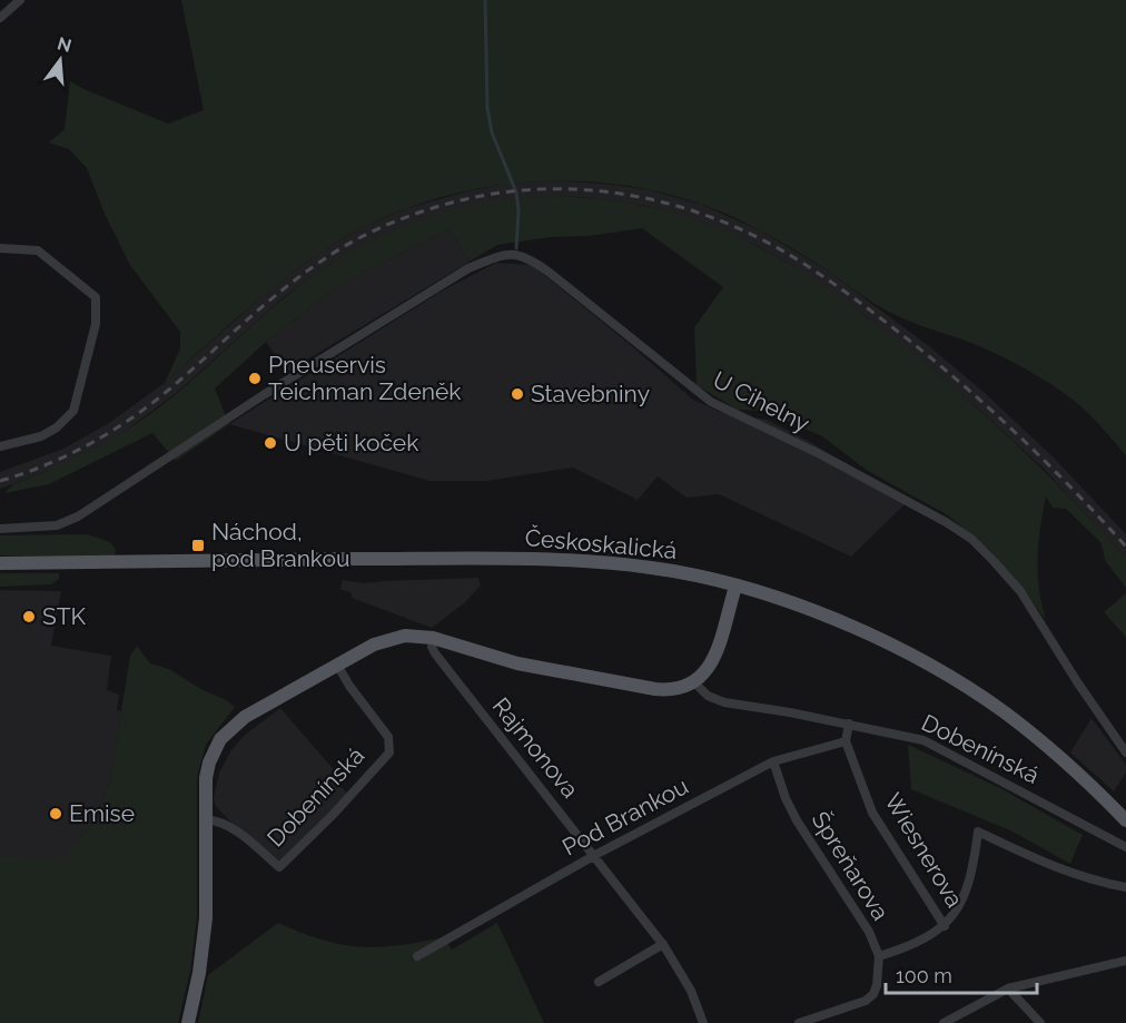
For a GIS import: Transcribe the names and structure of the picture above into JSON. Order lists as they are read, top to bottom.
{
  "streets": {
    "main road": ["Českoskalická"],
    "street": [
      "U Cihelny",
      "Rajmonova",
      "Dobenínská",
      "Pod Brankou",
      "Wiesnerova",
      "Špreňarova"
    ]
  },
  "crossings": [
    ["Rajmonova", "Pod Brankou"],
    ["Pod Brankou", "Wiesnerova"],
    ["Pod Brankou", "Špreňarova"]
  ],
  "places": {
    "other": [
      "Pneuservis Teichman Zdeněk",
      "Stavebniny",
      "U pěti koček",
      "STK",
      "Emise"
    ],
    "transit": ["Náchod, pod Brankou"]
  },
  "scale_bar": "100 m",
  "north": "top"
}
